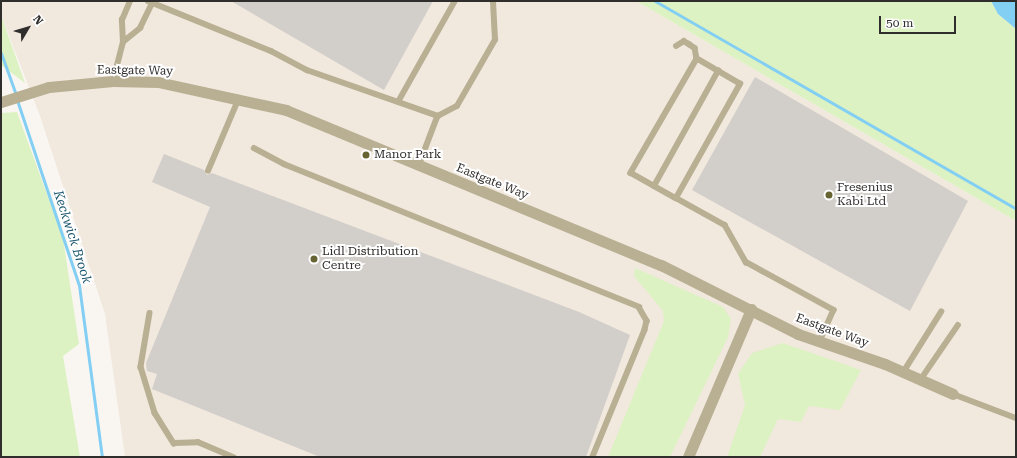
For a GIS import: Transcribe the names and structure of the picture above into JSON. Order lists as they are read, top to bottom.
{
  "streets": {
    "street": ["Eastgate Way"]
  },
  "water": ["Keckwick Brook"],
  "places": ["Manor Park", "Fresenius Kabi Ltd", "Lidl Distribution Centre"],
  "scale_bar": "50 m",
  "north": "top right"
}
